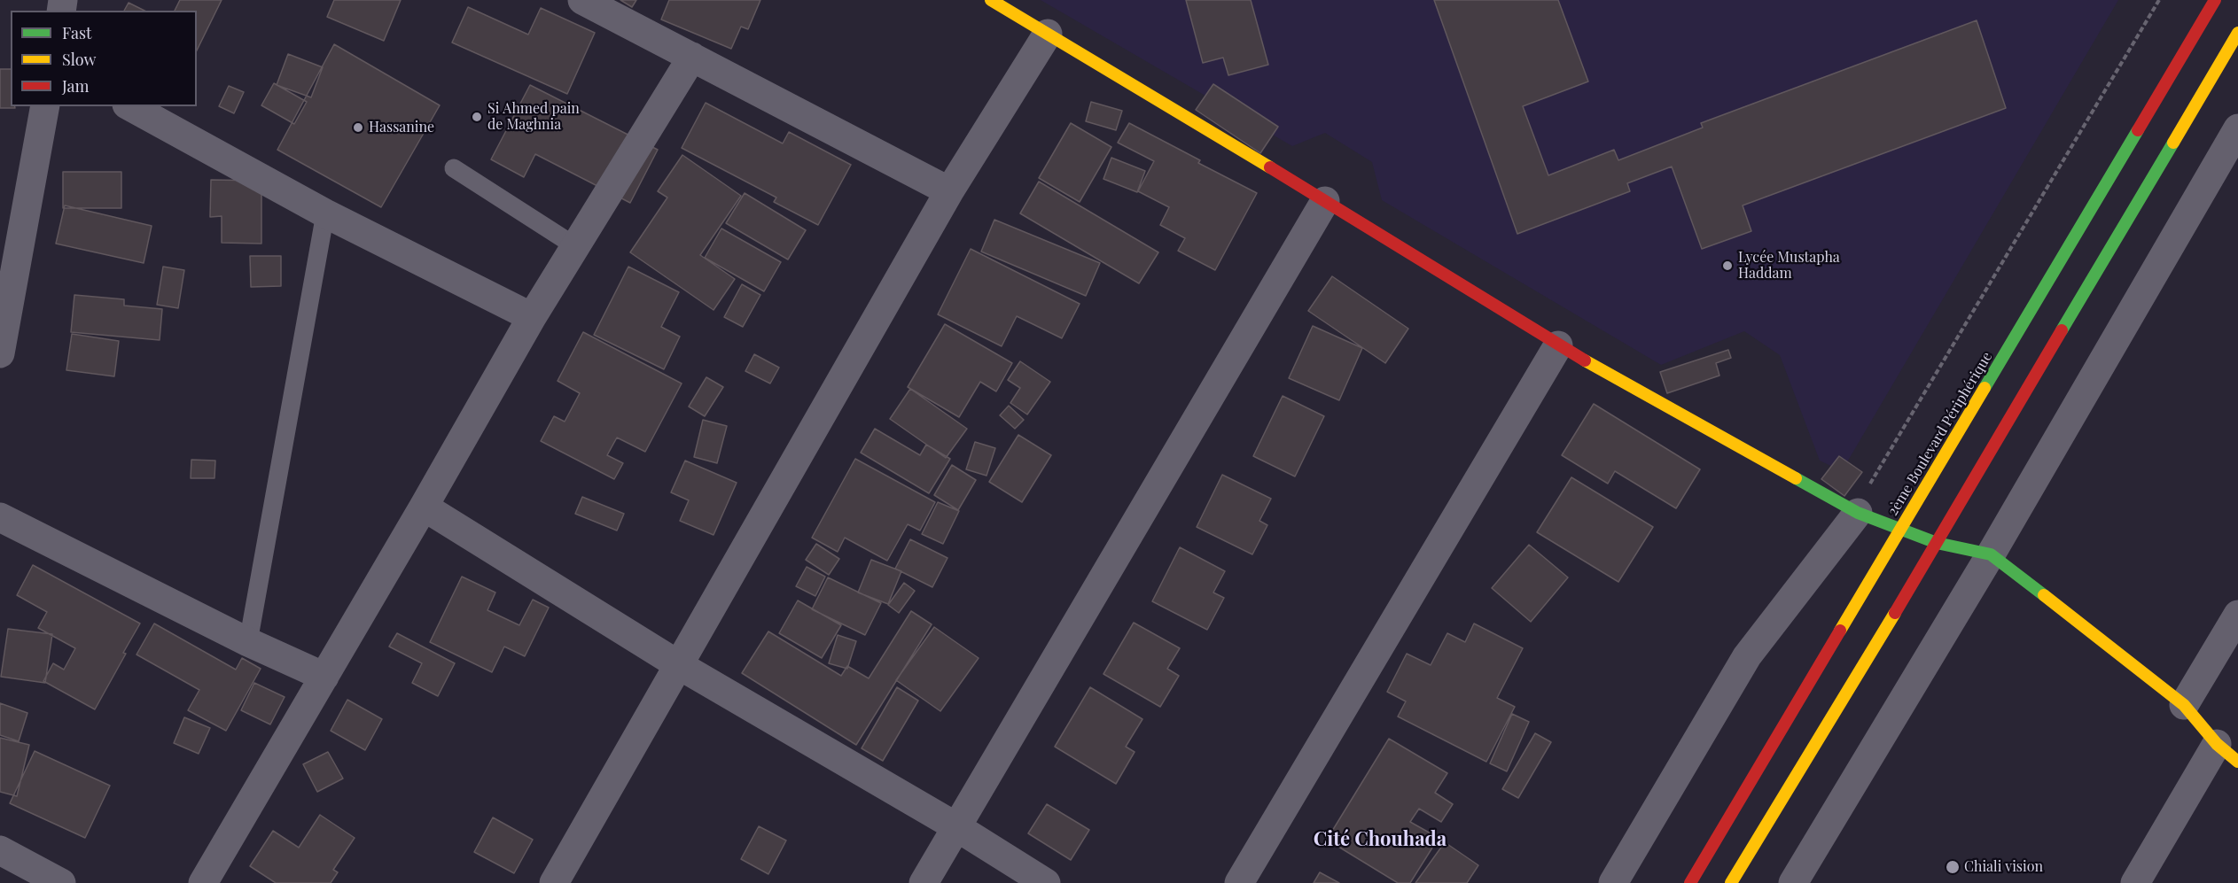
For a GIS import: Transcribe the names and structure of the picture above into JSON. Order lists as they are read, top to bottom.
{
  "streets": {
    "main road": ["2ème Boulevard Périphérique"]
  },
  "districts": ["Cité Chouhada"],
  "places": [
    "Si Ahmed pain de Maghnia",
    "Hassanine",
    "Lycée Mustapha Haddam",
    "Chiali vision"
  ],
  "legend": ["Fast", "Slow", "Jam"]
}
